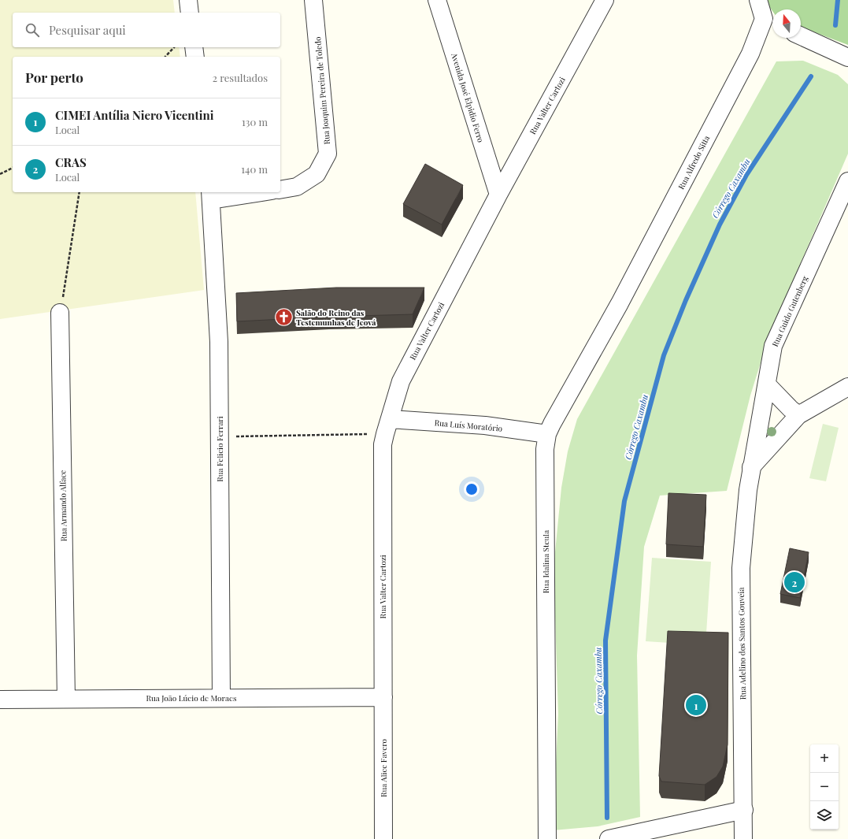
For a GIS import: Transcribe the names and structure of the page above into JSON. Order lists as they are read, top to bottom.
{
  "streets": {
    "street": [
      "Rua Joaquim Pereira de Toledo",
      "Avenida José Elpidio Ferro",
      "Rua Valter Cartozi",
      "Rua Alfredo Sitta",
      "Rua Guido Gutenberg",
      "Rua Luís Moratório",
      "Rua Felicio Ferrari",
      "Rua Armando Alface",
      "Rua Idalina Steula",
      "Rua Adelino dos Santos Gouveia",
      "Rua João Lúcio de Moraes",
      "Rua Alice Favero"
    ]
  },
  "crossings": [
    ["Avenida José Elpidio Ferro", "Rua Valter Cartozi"],
    ["Rua Valter Cartozi", "Rua Luís Moratório"],
    ["Rua Valter Cartozi", "Rua João Lúcio de Moraes"],
    ["Rua Valter Cartozi", "Rua Alice Favero"],
    ["Rua Alfredo Sitta", "Rua Idalina Steula"],
    ["Rua Guido Gutenberg", "Rua Adelino dos Santos Gouveia"],
    ["Rua Luís Moratório", "Rua Idalina Steula"],
    ["Rua Felicio Ferrari", "Rua João Lúcio de Moraes"],
    ["Rua Armando Alface", "Rua João Lúcio de Moraes"],
    ["Rua João Lúcio de Moraes", "Rua Alice Favero"]
  ],
  "water": ["Córrego Caxambu"],
  "places": {
    "church": ["Salão do Reino das Testemunhas de Jeová"]
  },
  "north": "top",
  "page": {
    "search": "Pesquisar aqui",
    "heading": ["Por perto", "2 resultados"],
    "list": [
      {
        "mark": "1",
        "name": "CIMEI Antília Niero Vicentini",
        "note": "Local",
        "value": "130 m"
      },
      {
        "mark": "2",
        "name": "CRAS",
        "note": "Local",
        "value": "140 m"
      }
    ],
    "pins": ["2", "1"],
    "map_buttons": ["+", "−"]
  }
}
